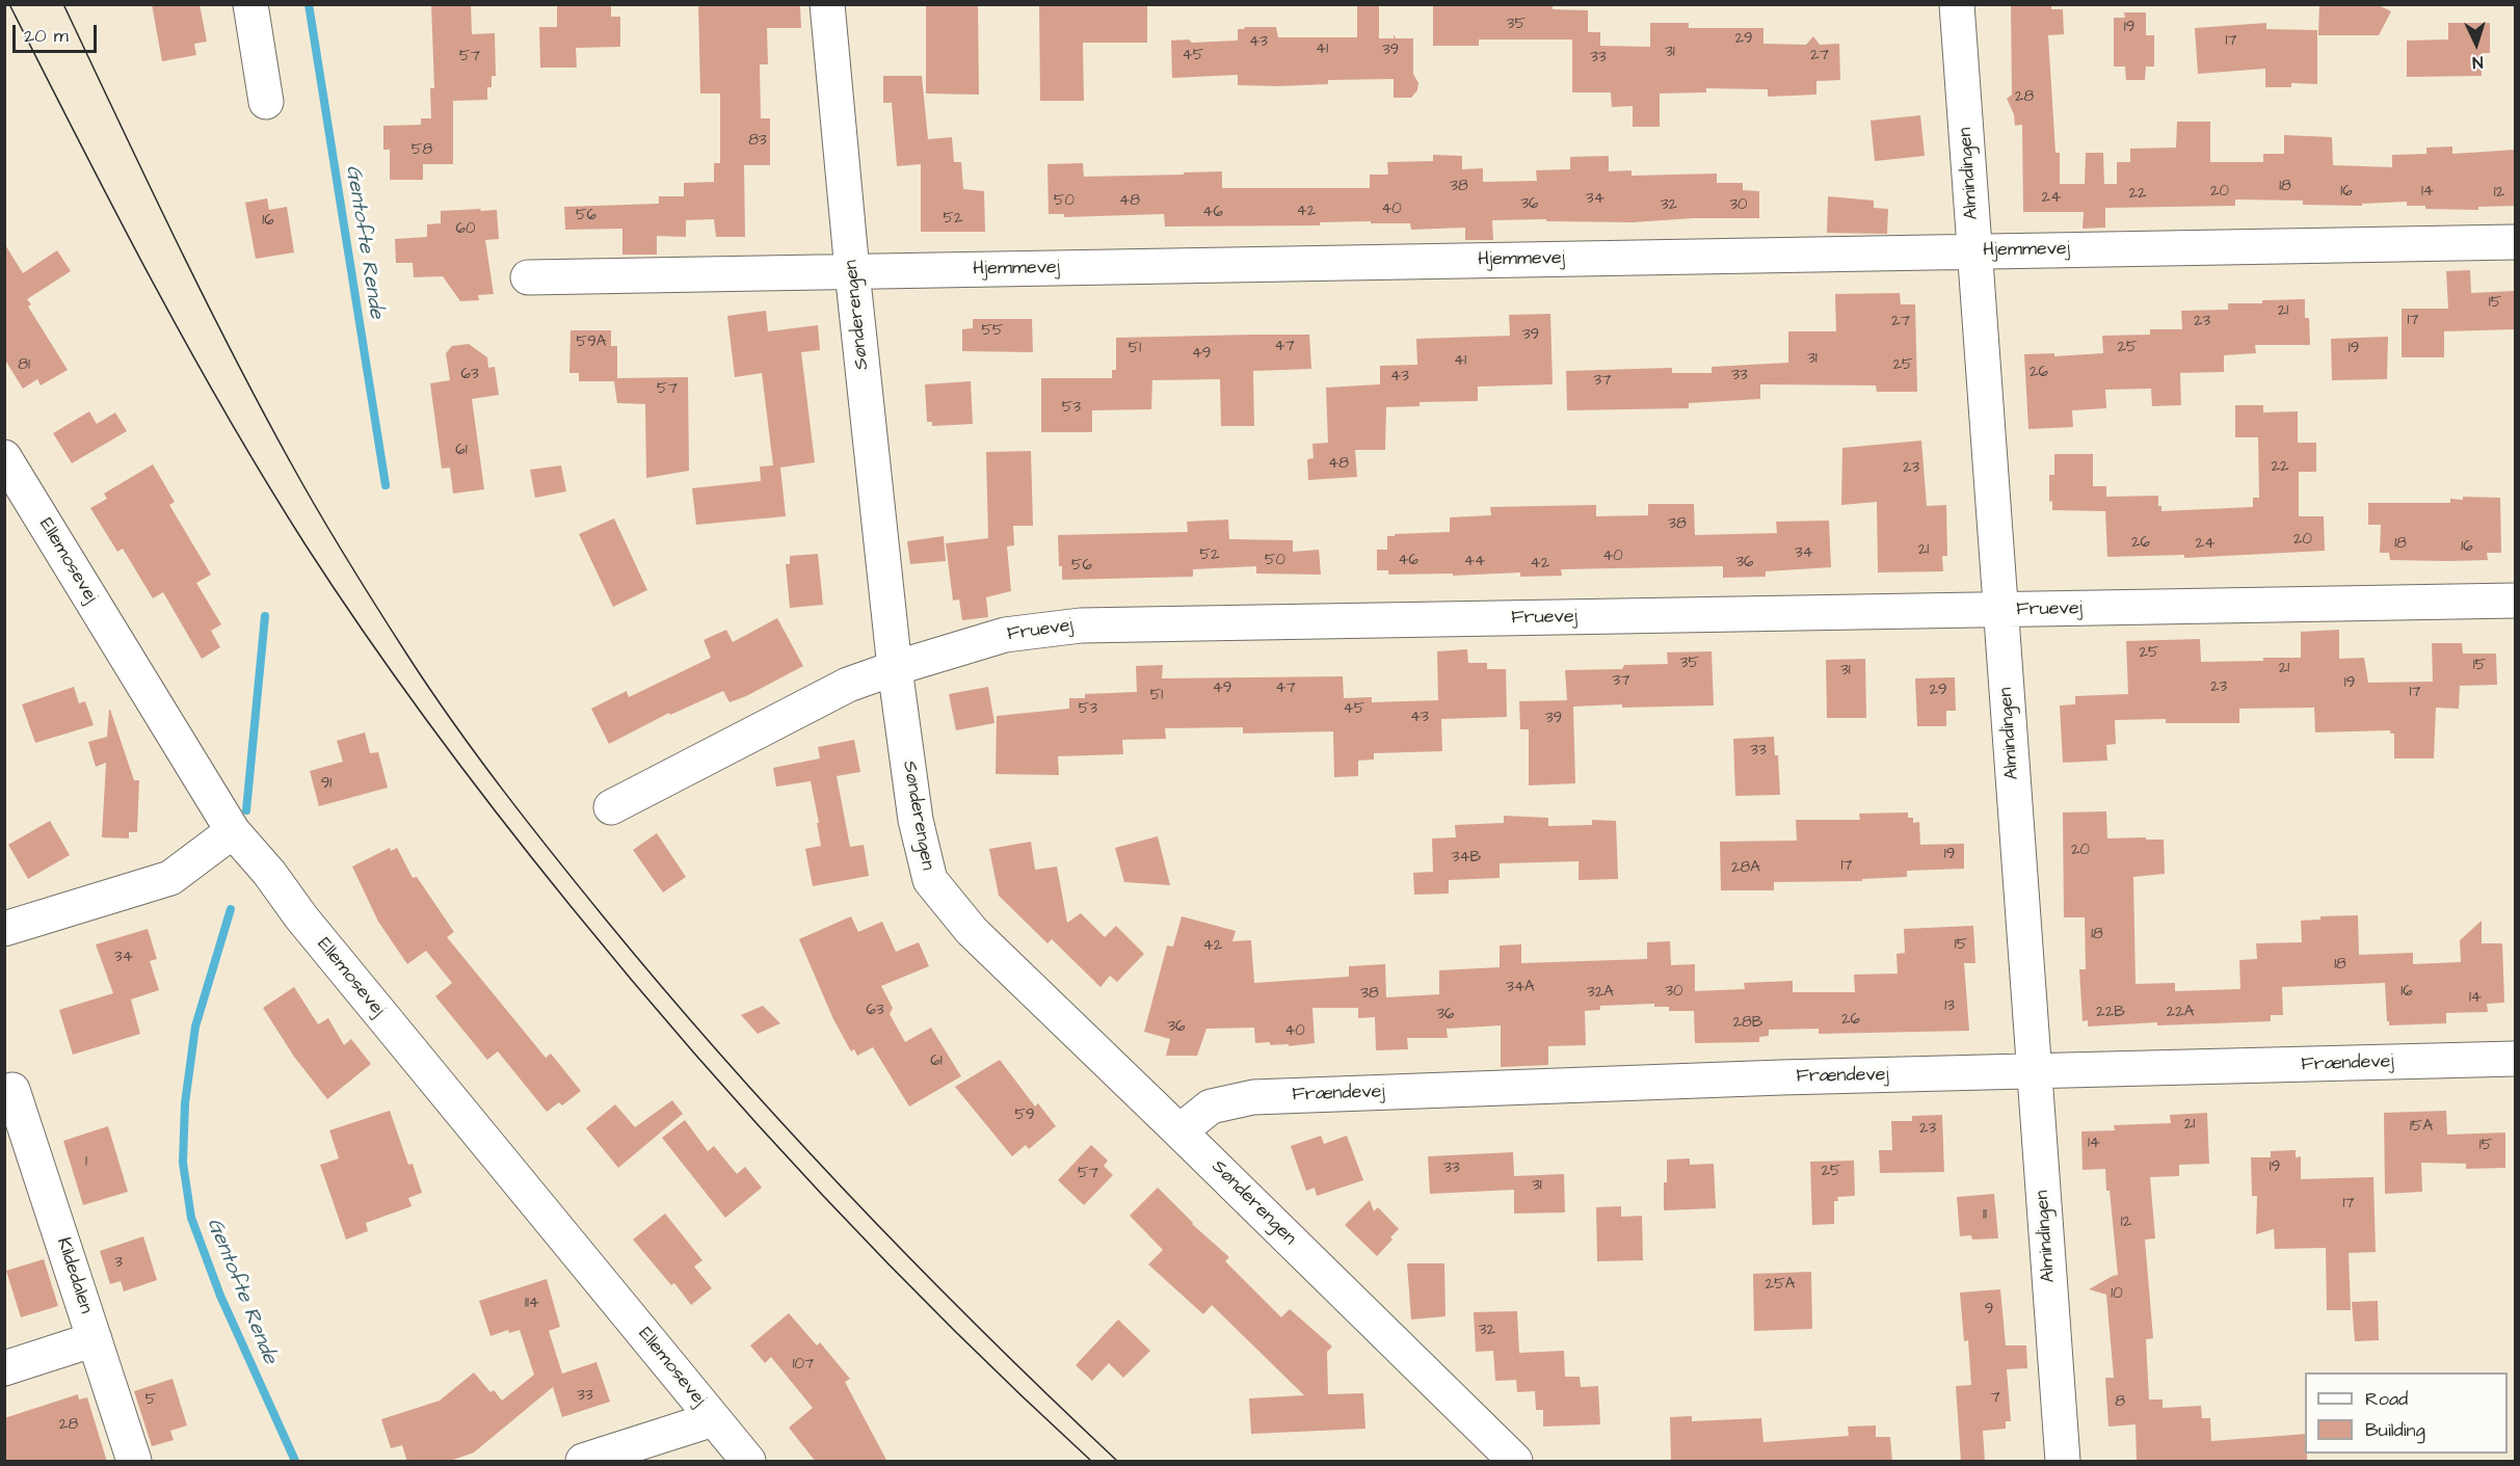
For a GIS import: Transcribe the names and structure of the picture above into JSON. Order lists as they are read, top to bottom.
{
  "streets": {
    "street": [
      "Almindingen",
      "Hjemmevej",
      "Sønderengen",
      "Ellemosevej",
      "Fruevej",
      "Frændevej",
      "Kildedalen"
    ]
  },
  "crossings": [
    ["Almindingen", "Hjemmevej"],
    ["Almindingen", "Fruevej"],
    ["Almindingen", "Frændevej"],
    ["Hjemmevej", "Sønderengen"],
    ["Sønderengen", "Fruevej"],
    ["Sønderengen", "Frændevej"]
  ],
  "water": ["Gentofte Rende"],
  "house_numbers": [
    "35",
    "19",
    "29",
    "17",
    "43",
    "41",
    "39",
    "31",
    "45",
    "27",
    "57",
    "33",
    "28",
    "83",
    "58",
    "38",
    "18",
    "20",
    "16",
    "14",
    "12",
    "22",
    "24",
    "34",
    "50",
    "48",
    "36",
    "32",
    "30",
    "40",
    "42",
    "46",
    "56",
    "52",
    "16",
    "60",
    "15",
    "21",
    "17",
    "27",
    "23",
    "55",
    "39",
    "59A",
    "47",
    "25",
    "51",
    "19",
    "49",
    "31",
    "41",
    "81",
    "25",
    "26",
    "63",
    "33",
    "43",
    "37",
    "57",
    "53",
    "61",
    "48",
    "22",
    "23",
    "38",
    "20",
    "26",
    "24",
    "18",
    "16",
    "21",
    "34",
    "52",
    "40",
    "50",
    "46",
    "44",
    "36",
    "42",
    "56",
    "25",
    "35",
    "15",
    "21",
    "31",
    "37",
    "19",
    "23",
    "49",
    "47",
    "29",
    "17",
    "51",
    "53",
    "45",
    "43",
    "39",
    "33",
    "91",
    "20",
    "19",
    "34B",
    "17",
    "28A",
    "18",
    "15",
    "42",
    "34",
    "18",
    "34A",
    "30",
    "16",
    "32A",
    "38",
    "14",
    "13",
    "63",
    "22B",
    "22A",
    "36",
    "26",
    "28B",
    "36",
    "40",
    "61",
    "59",
    "21",
    "15A",
    "23",
    "14",
    "15",
    "1",
    "19",
    "33",
    "25",
    "57",
    "31",
    "17",
    "11",
    "12",
    "3",
    "25A",
    "10",
    "114",
    "9",
    "32",
    "107",
    "33",
    "7",
    "5",
    "8",
    "28"
  ],
  "legend": ["Road", "Building"],
  "scale_bar": "20 m",
  "north": "bottom"
}
